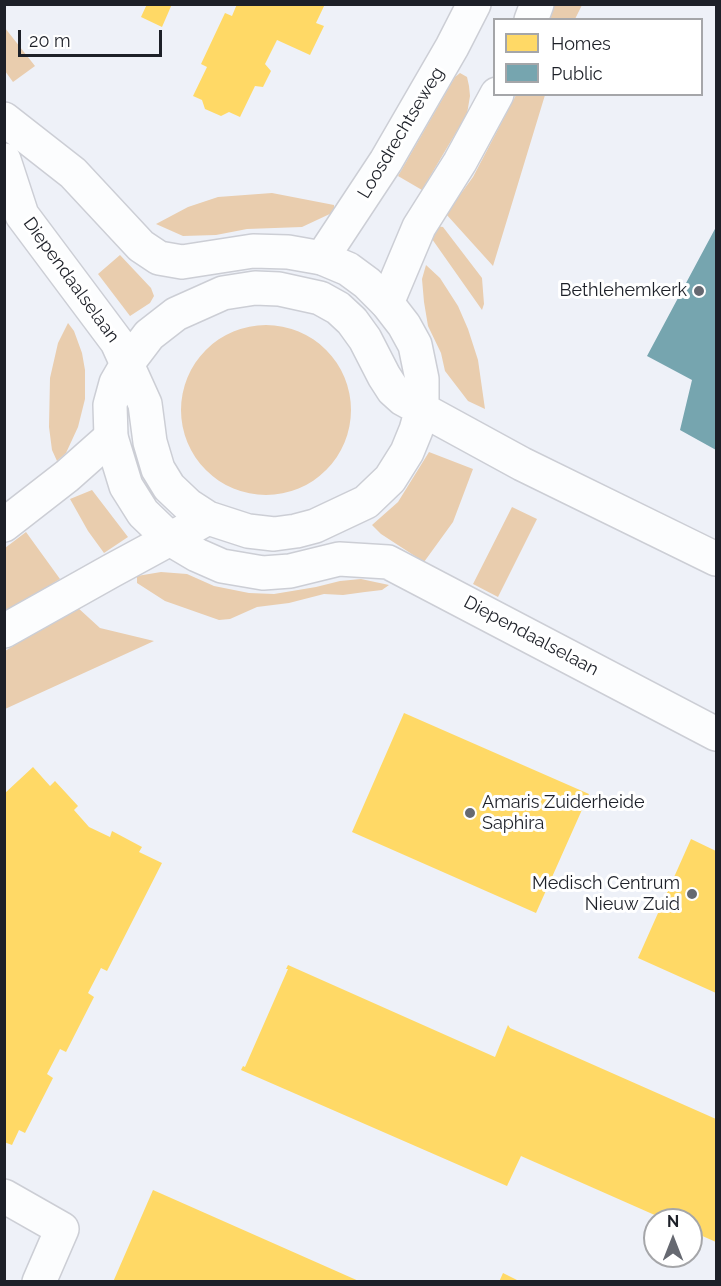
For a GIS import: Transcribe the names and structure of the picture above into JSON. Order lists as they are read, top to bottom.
{
  "streets": {
    "main road": ["Loosdrechtseweg", "Diependaalselaan"]
  },
  "crossings": [
    ["Loosdrechtseweg", "Diependaalselaan"]
  ],
  "places": ["Bethlehemkerk", "Amaris Zuiderheide Saphira", "Medisch Centrum Nieuw Zuid"],
  "legend": ["Homes", "Public"],
  "scale_bar": "20 m",
  "north": "top"
}
